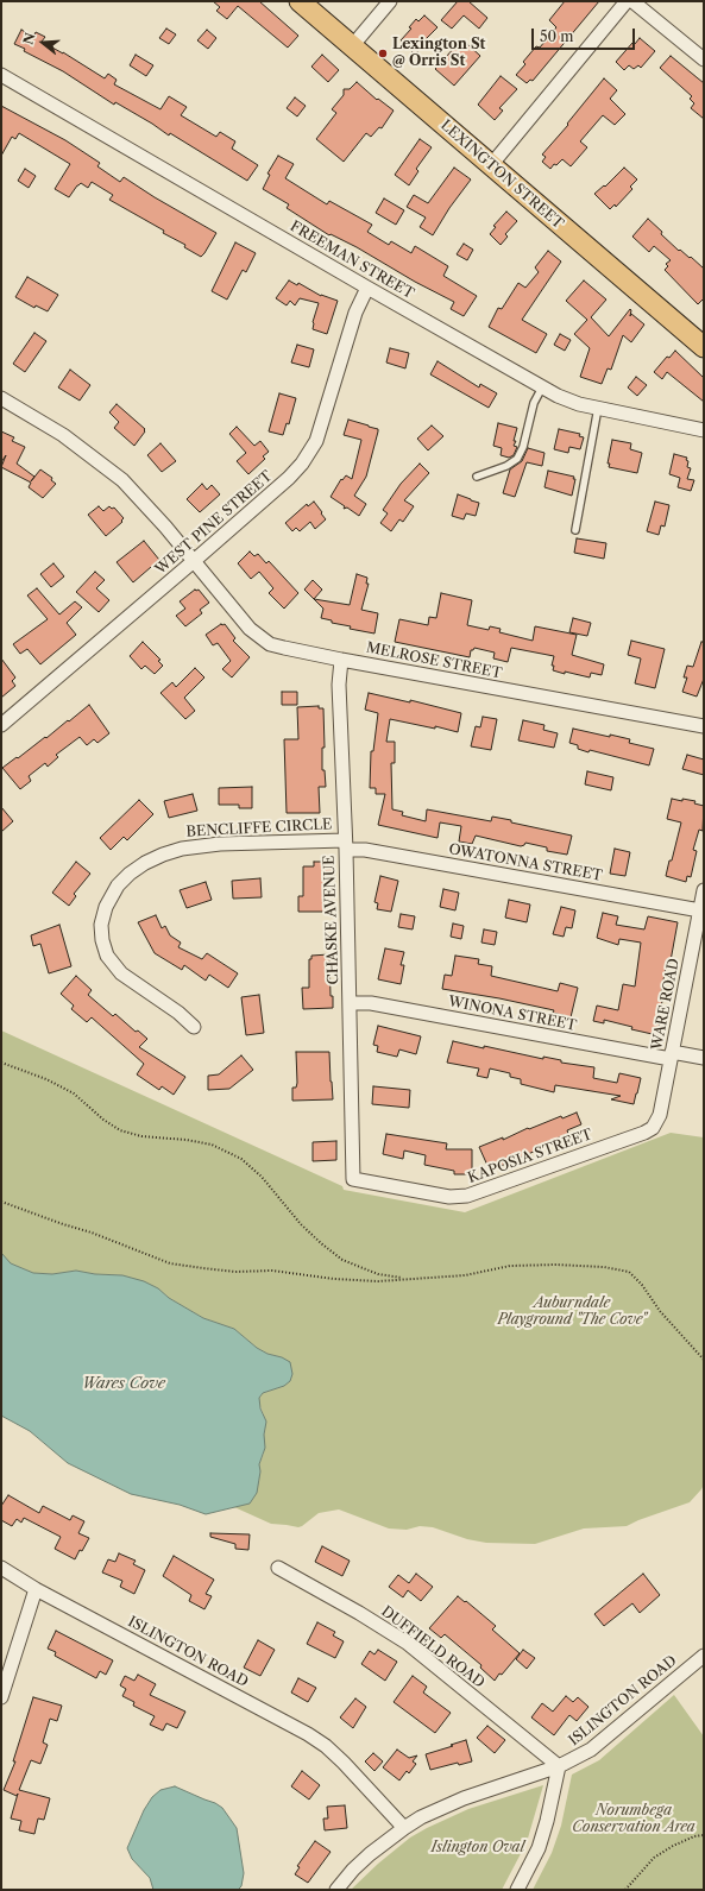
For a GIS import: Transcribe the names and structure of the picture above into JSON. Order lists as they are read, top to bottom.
{
  "streets": {
    "main road": ["LEXINGTON STREET"],
    "street": [
      "FREEMAN STREET",
      "WEST PINE STREET",
      "MELROSE STREET",
      "BENCLIFFE CIRCLE",
      "OWATONNA STREET",
      "CHASKE AVENUE",
      "WARE ROAD",
      "WINONA STREET",
      "KAPOSIA STREET",
      "DUFFIELD ROAD",
      "ISLINGTON ROAD"
    ]
  },
  "crossings": [
    ["FREEMAN STREET", "WEST PINE STREET"],
    ["WEST PINE STREET", "MELROSE STREET"],
    ["MELROSE STREET", "CHASKE AVENUE"],
    ["BENCLIFFE CIRCLE", "OWATONNA STREET"],
    ["BENCLIFFE CIRCLE", "CHASKE AVENUE"],
    ["OWATONNA STREET", "CHASKE AVENUE"],
    ["OWATONNA STREET", "WARE ROAD"],
    ["CHASKE AVENUE", "WINONA STREET"],
    ["CHASKE AVENUE", "KAPOSIA STREET"],
    ["WARE ROAD", "WINONA STREET"],
    ["WARE ROAD", "KAPOSIA STREET"],
    ["DUFFIELD ROAD", "ISLINGTON ROAD"]
  ],
  "water": ["Wares Cove"],
  "parks": ["Auburndale Playground \"The Cove\"", "Norumbega Conservation Area", "Islington Oval"],
  "places": ["Lexington St @ Orris St"],
  "scale_bar": "50 m",
  "north": "left"
}
